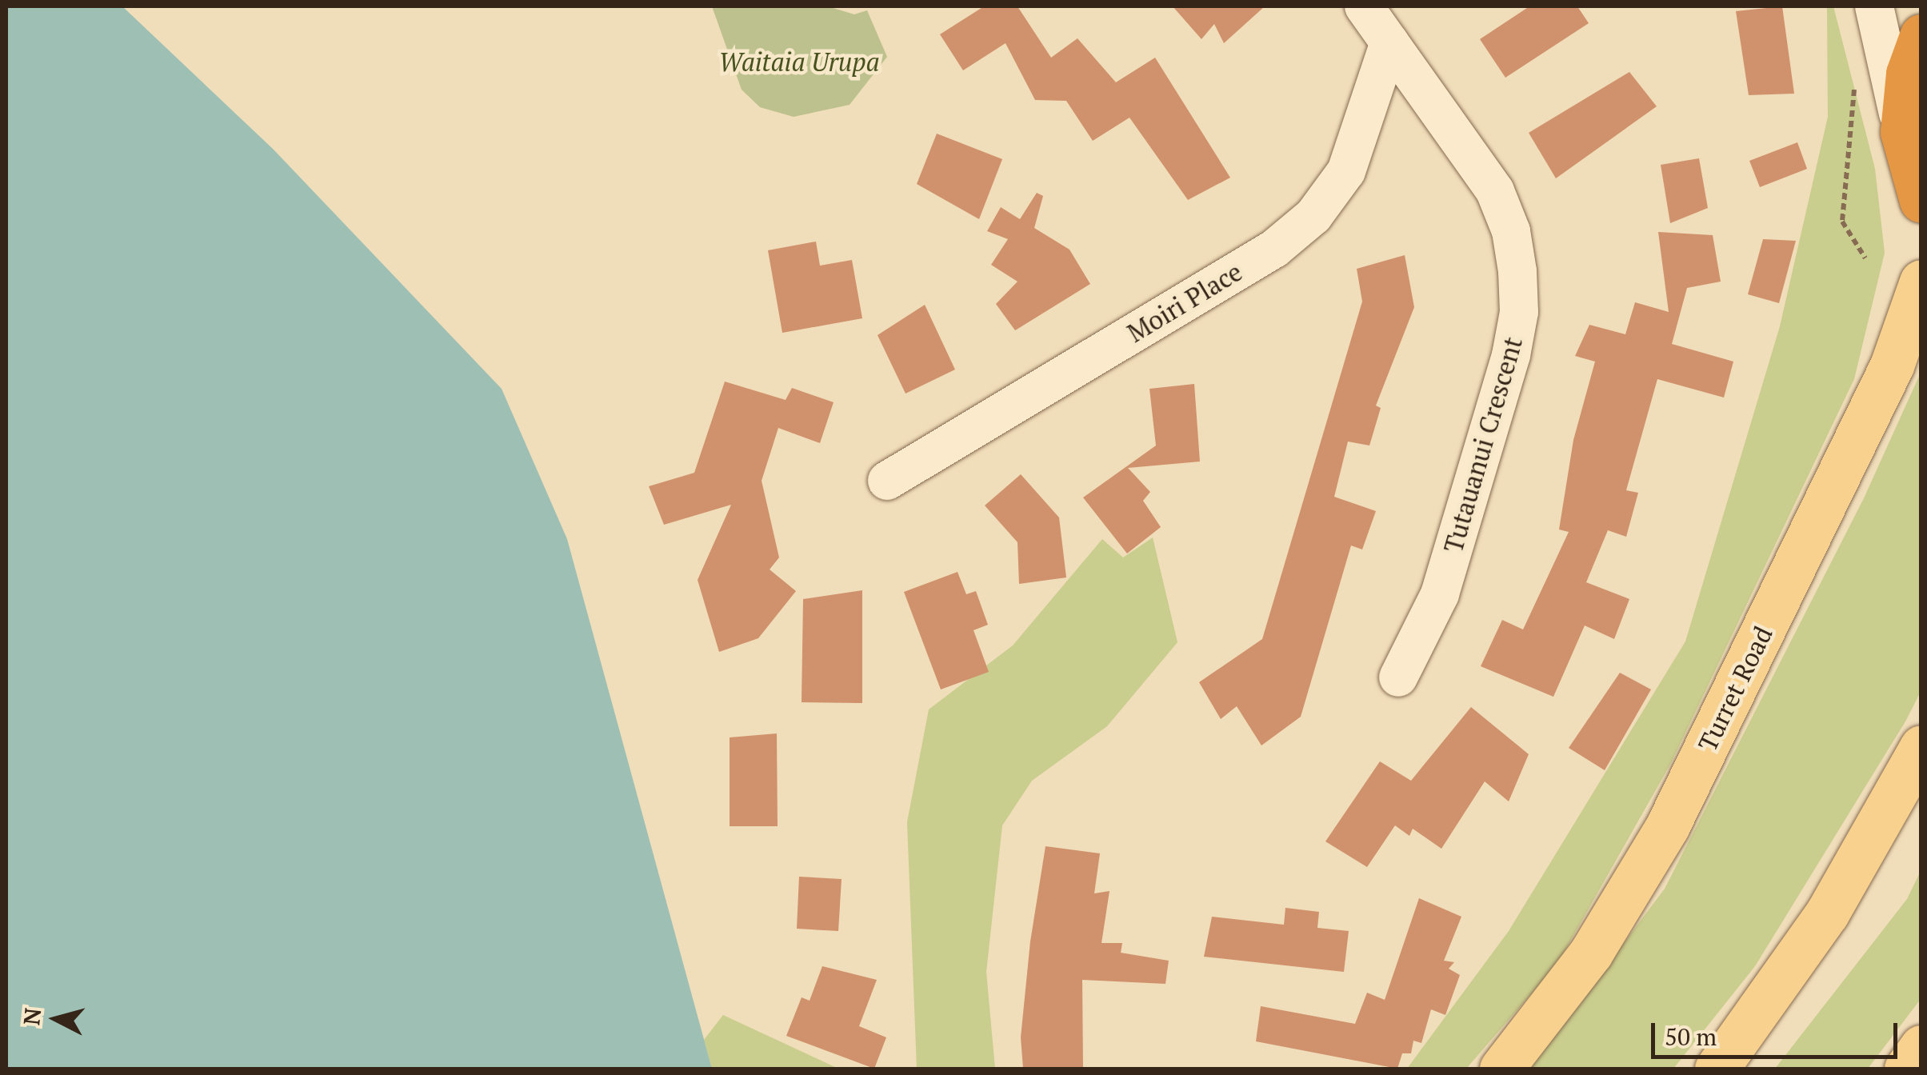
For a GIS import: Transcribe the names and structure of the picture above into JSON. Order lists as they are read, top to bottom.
{
  "streets": {
    "main road": ["Turret Road"],
    "street": ["Moiri Place", "Tutauanui Crescent"]
  },
  "crossings": [
    ["Moiri Place", "Tutauanui Crescent"]
  ],
  "parks": ["Waitaia Urupa"],
  "scale_bar": "50 m",
  "north": "left"
}
